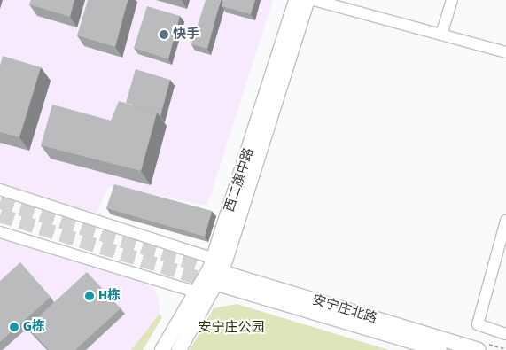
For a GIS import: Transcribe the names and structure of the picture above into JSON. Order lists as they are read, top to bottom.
{
  "streets": {
    "main road": ["西二旗中路", "安宁庄北路"]
  },
  "crossings": [
    ["西二旗中路", "安宁庄北路"]
  ],
  "parks": ["安宁庄公园"],
  "places": ["快手", "H栋", "G栋"]
}
